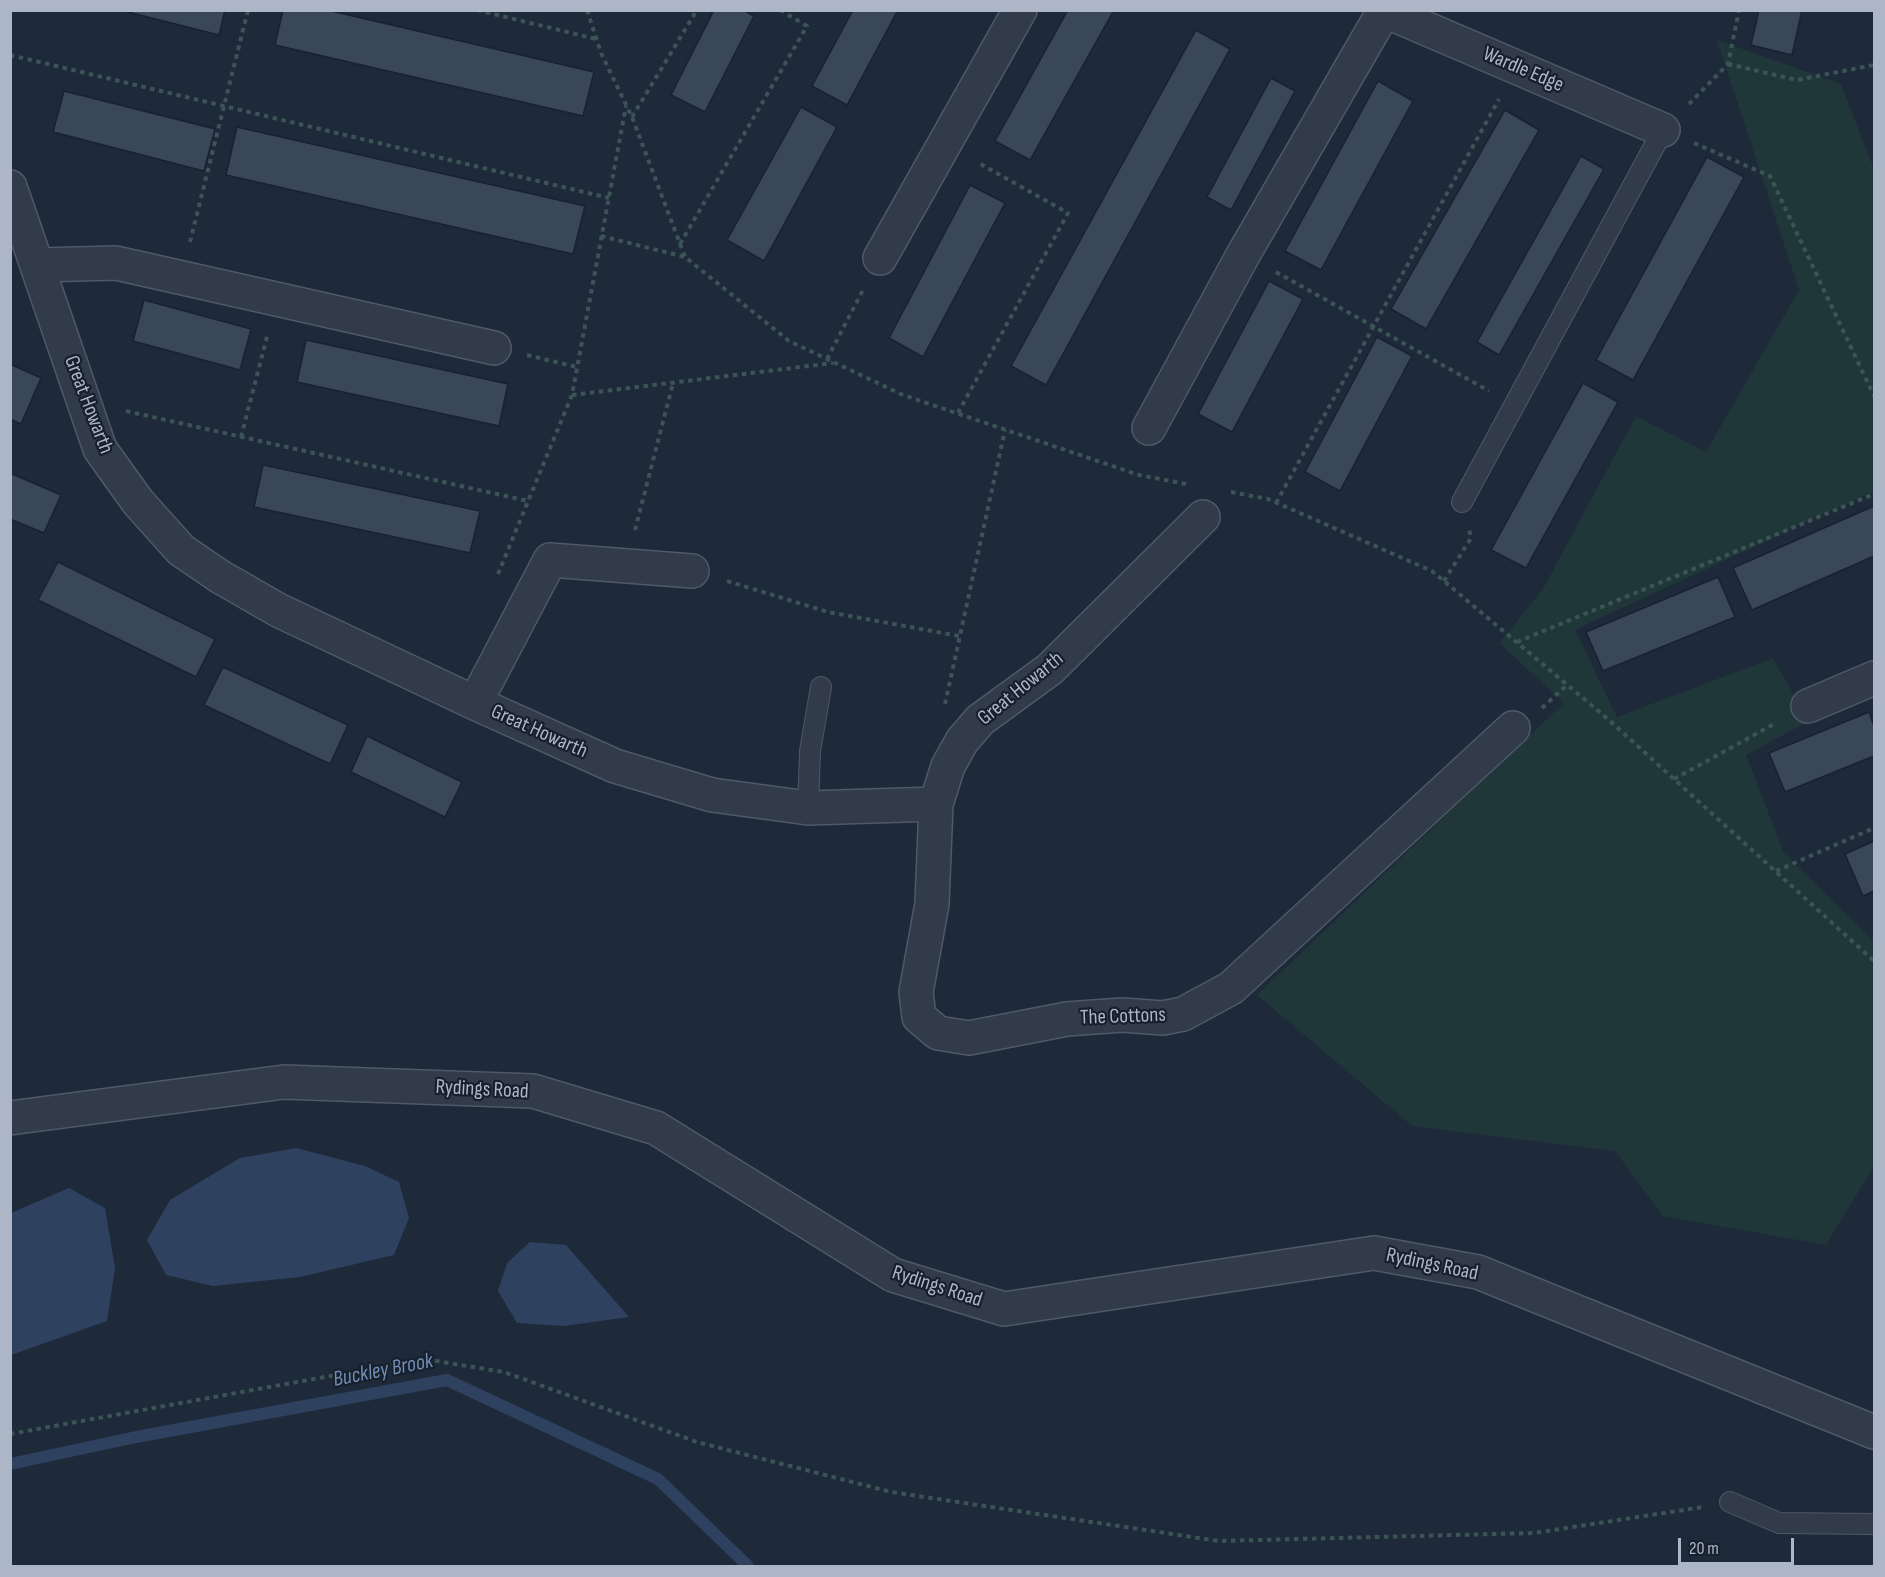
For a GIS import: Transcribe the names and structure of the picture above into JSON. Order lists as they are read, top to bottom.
{
  "streets": {
    "street": [
      "Wardle Edge",
      "Great Howarth",
      "The Cottons",
      "Rydings Road"
    ]
  },
  "crossings": [
    ["Great Howarth", "The Cottons"]
  ],
  "water": ["Buckley Brook"],
  "scale_bar": "20 m"
}
